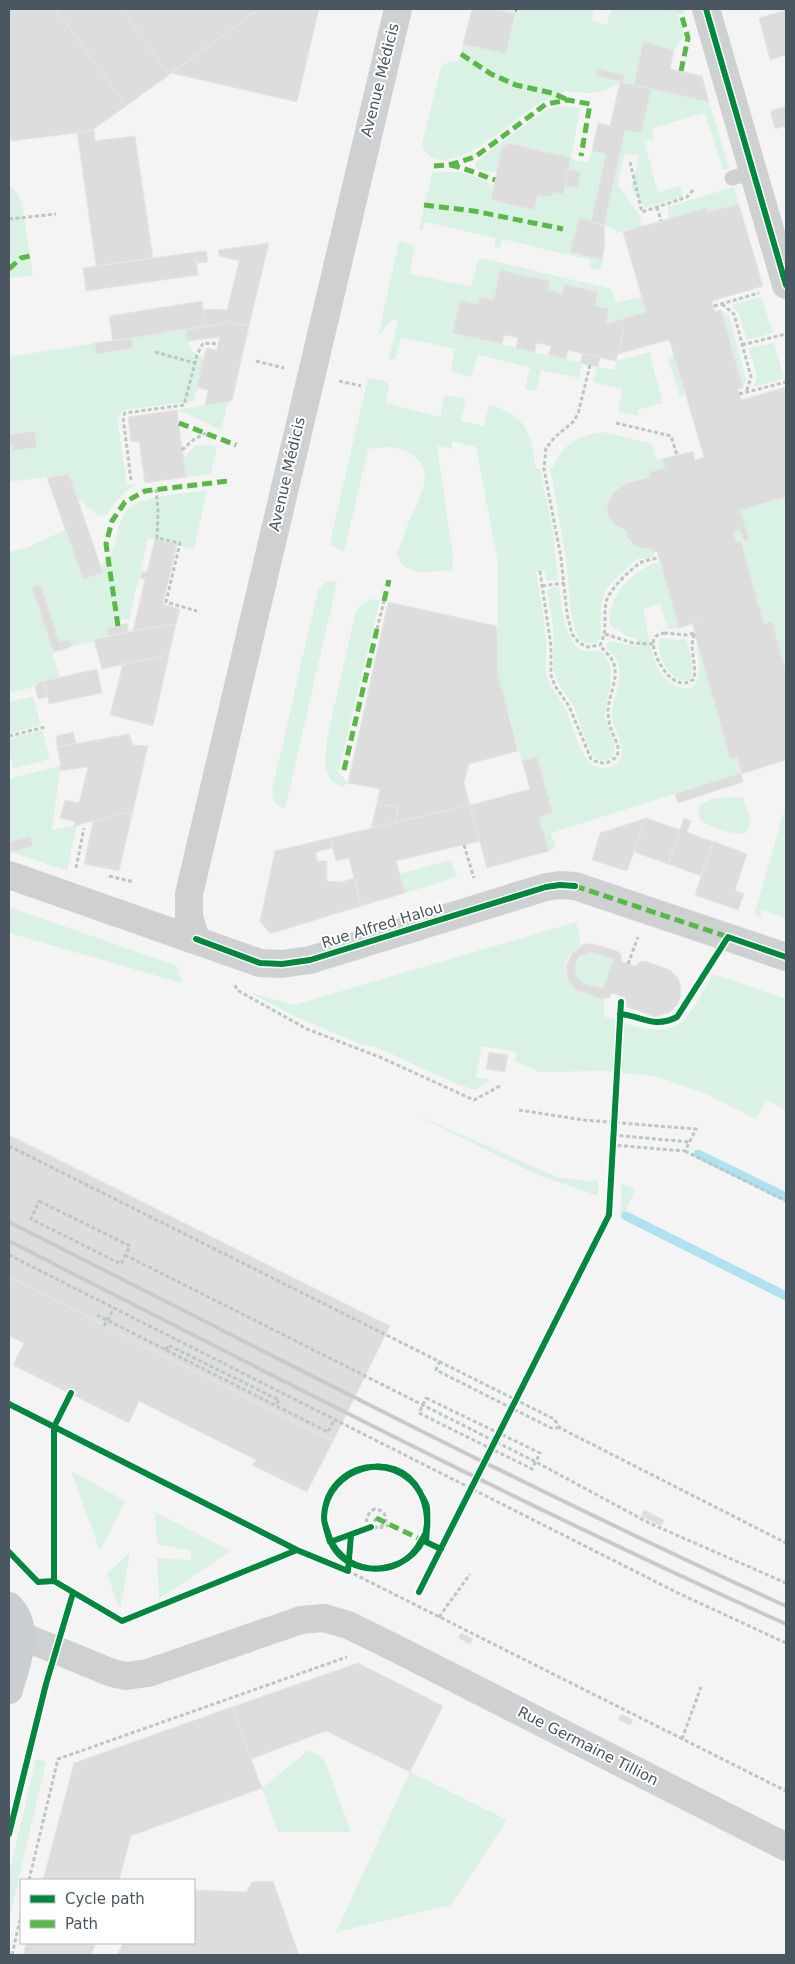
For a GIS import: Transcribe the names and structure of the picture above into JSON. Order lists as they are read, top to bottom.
{
  "streets": {
    "street": ["Avenue Médicis", "Rue Alfred Halou", "Rue Germaine Tillion"]
  },
  "crossings": [
    ["Avenue Médicis", "Rue Alfred Halou"]
  ],
  "legend": ["Cycle path", "Path"]
}
